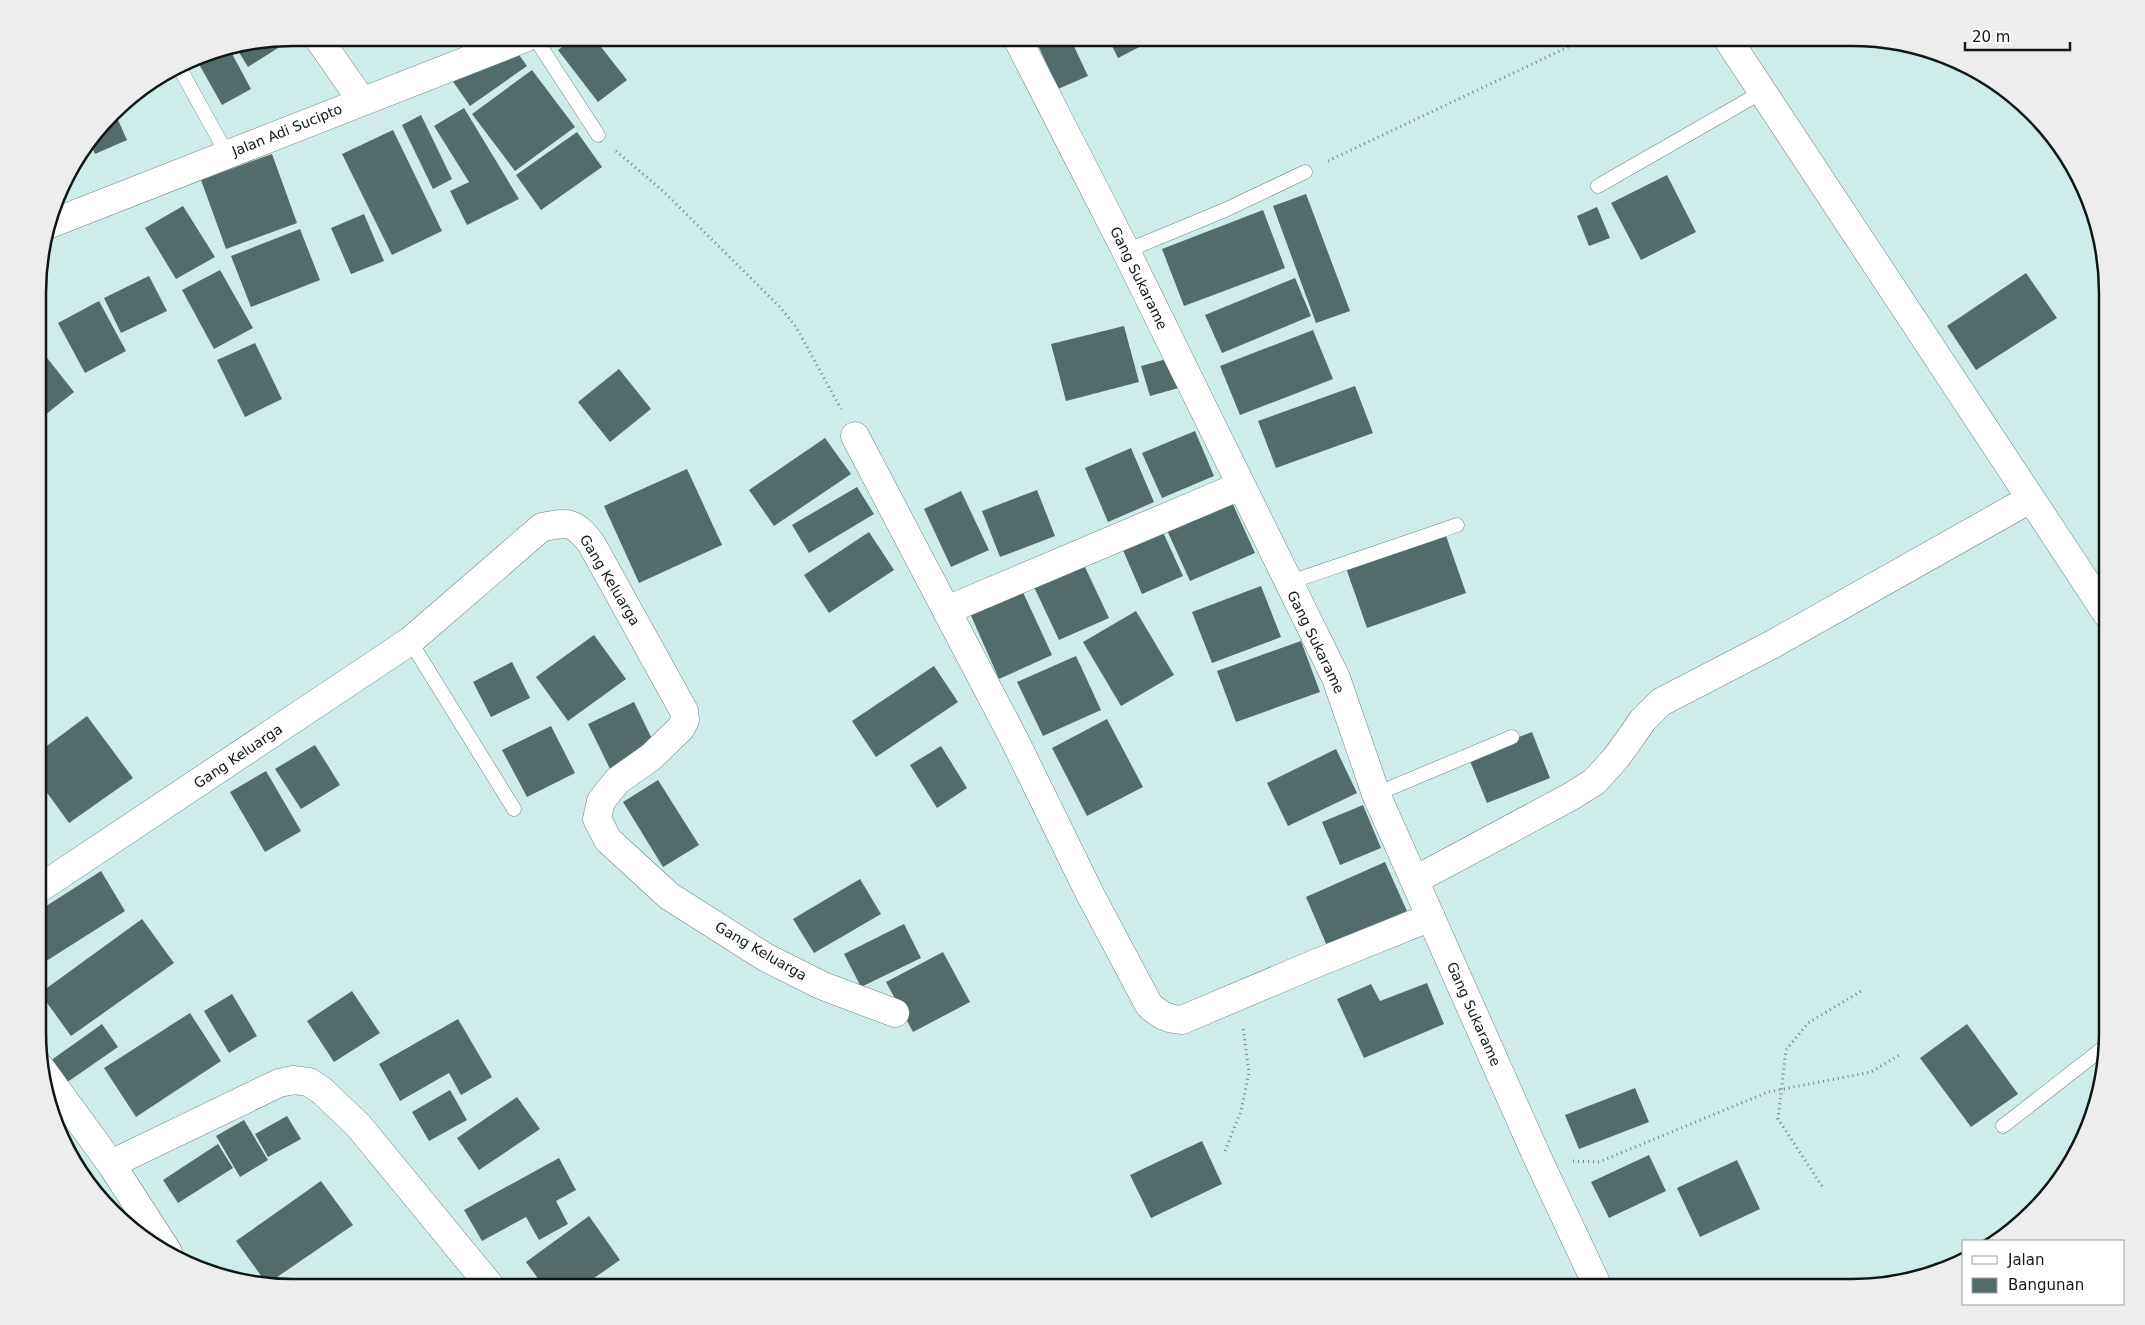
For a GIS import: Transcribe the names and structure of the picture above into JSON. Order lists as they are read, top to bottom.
{
  "streets": {
    "street": ["Jalan Adi Sucipto", "Gang Sukarame", "Gang Keluarga"]
  },
  "legend": ["Jalan", "Bangunan"],
  "scale_bar": "20 m"
}
